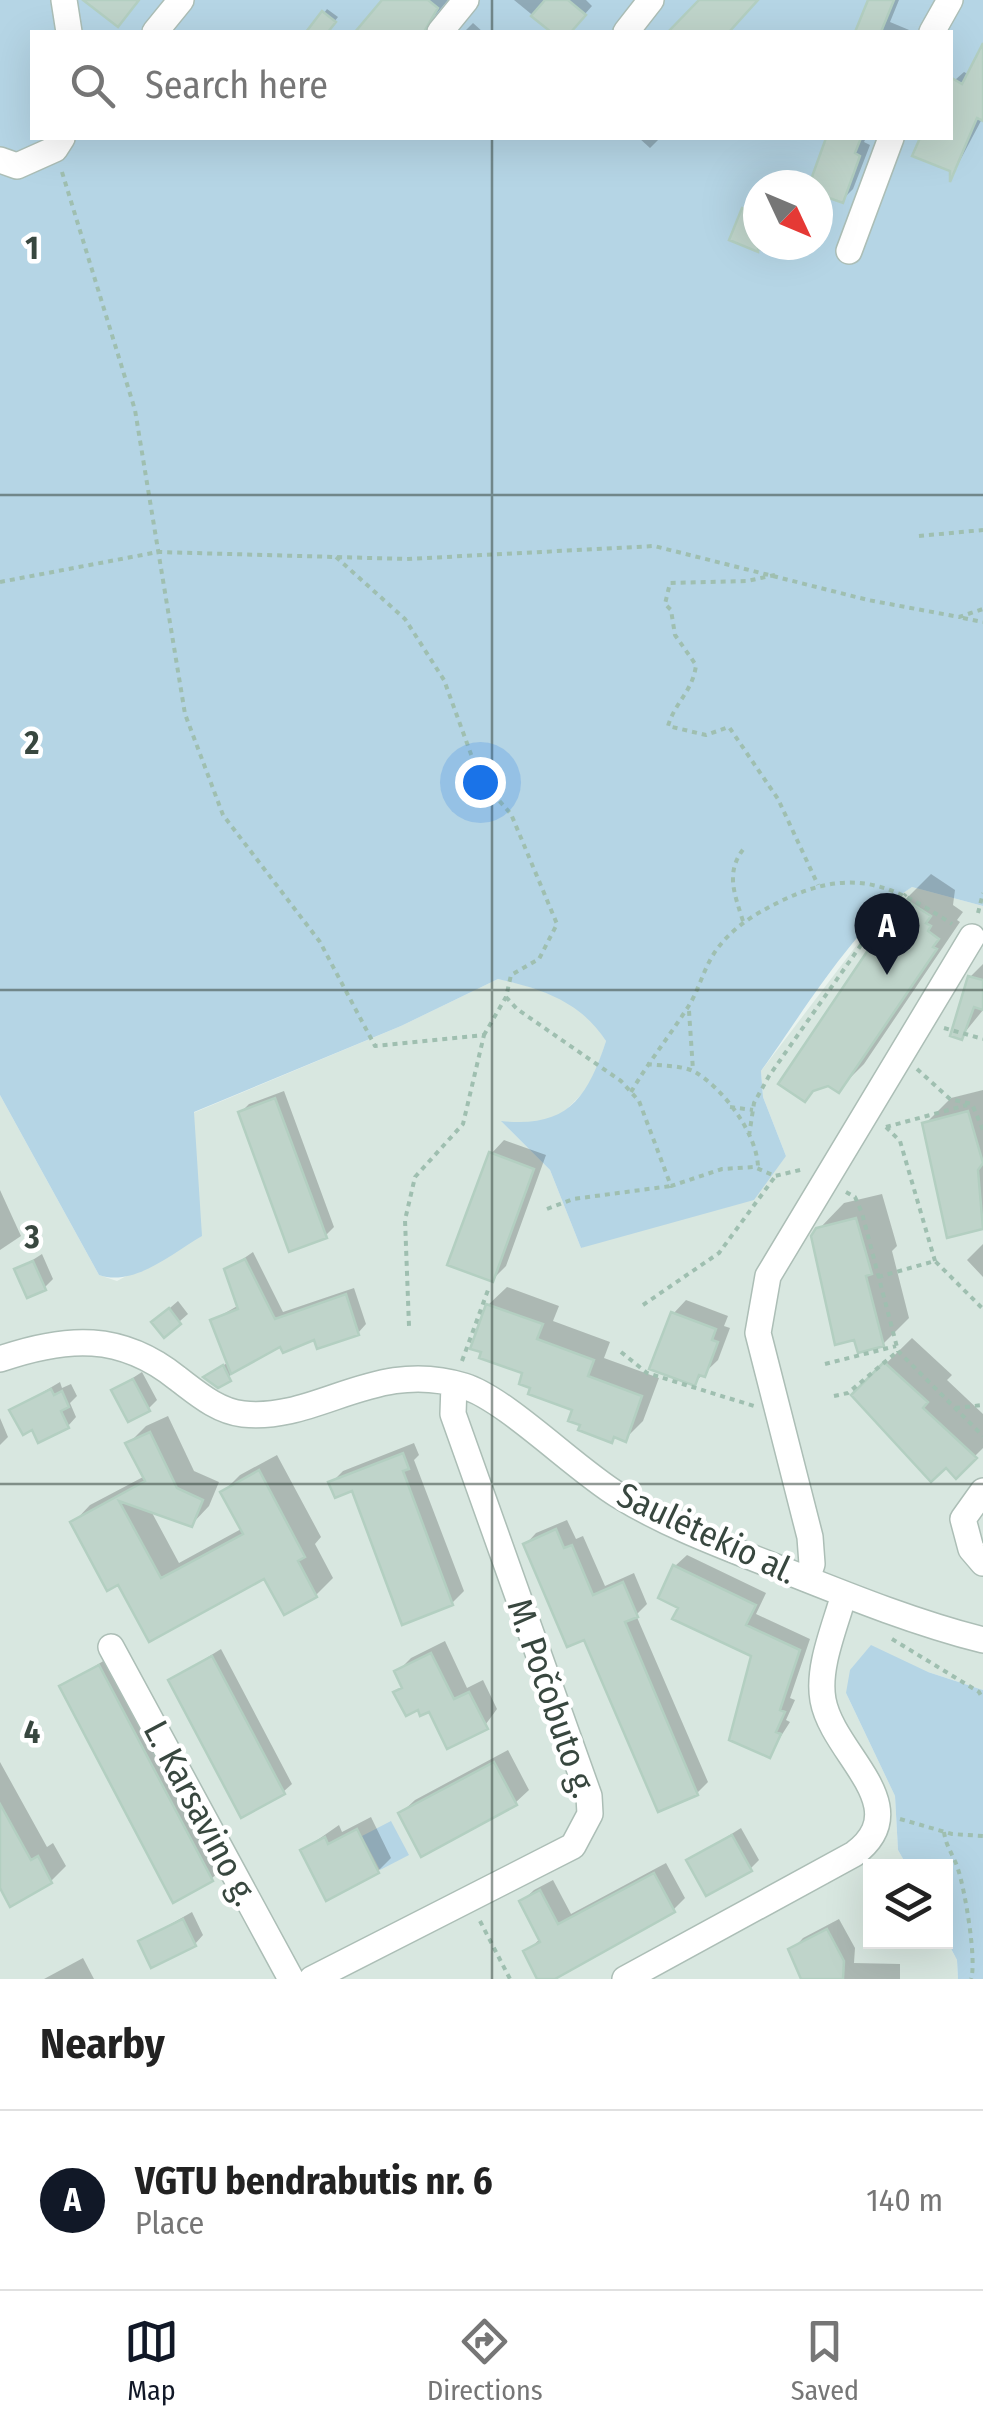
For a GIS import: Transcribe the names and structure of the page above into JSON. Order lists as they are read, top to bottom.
{
  "streets": {
    "street": ["Saulėtekio al.", "M. Počobuto g.", "L. Karsavino g."]
  },
  "crossings": [
    ["Saulėtekio al.", "M. Počobuto g."]
  ],
  "north": "bottom right",
  "page": {
    "search": "Search here",
    "pins": "A",
    "heading": "Nearby",
    "list": [
      {
        "mark": "A",
        "name": "VGTU bendrabutis nr. 6",
        "note": "Place",
        "value": "140 m"
      }
    ],
    "nav": ["Map", "Directions", "Saved"]
  },
  "grid": {
    "rows": [
      "1",
      "2",
      "3",
      "4"
    ]
  }
}
